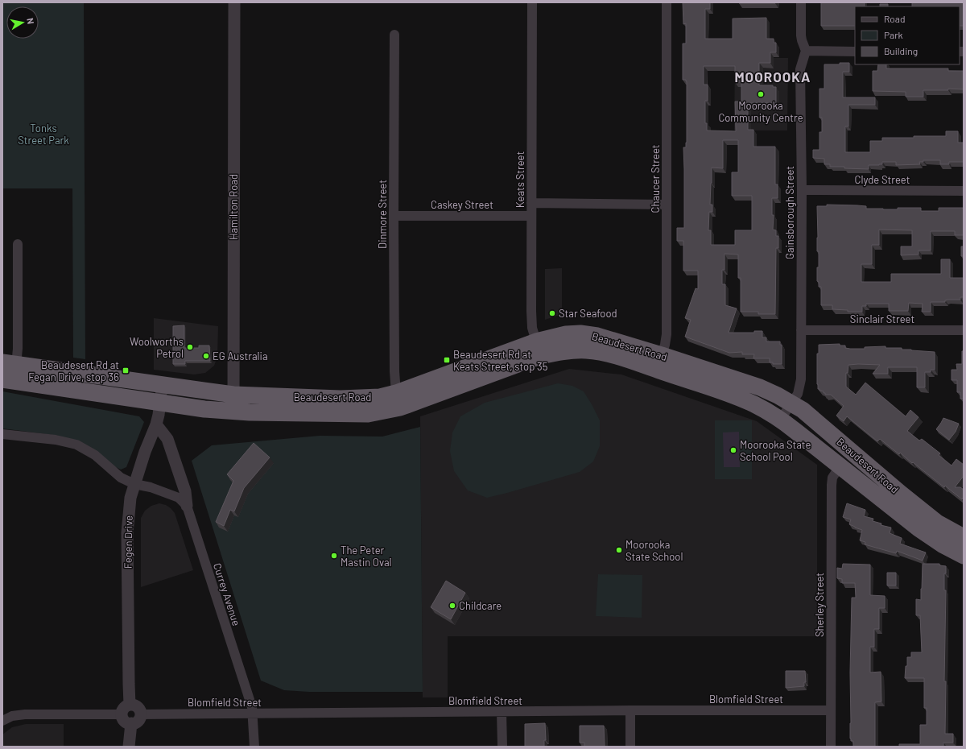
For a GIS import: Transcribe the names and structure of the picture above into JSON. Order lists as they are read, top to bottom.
{
  "streets": {
    "highway": ["Beaudesert Road"],
    "street": [
      "Chaucer Street",
      "Keats Street",
      "Clyde Street",
      "Caskey Street",
      "Hamilton Road",
      "Gainsborough Street",
      "Dinmore Street",
      "Sinclair Street",
      "Fegen Drive",
      "Currey Avenue",
      "Sherley Street",
      "Blomfield Street"
    ]
  },
  "crossings": [
    ["Chaucer Street", "Beaudesert Road"],
    ["Keats Street", "Caskey Street"],
    ["Keats Street", "Beaudesert Road"],
    ["Clyde Street", "Gainsborough Street"],
    ["Caskey Street", "Dinmore Street"],
    ["Hamilton Road", "Beaudesert Road"],
    ["Gainsborough Street", "Sinclair Street"],
    ["Gainsborough Street", "Beaudesert Road"],
    ["Dinmore Street", "Beaudesert Road"],
    ["Beaudesert Road", "Fegen Drive"],
    ["Beaudesert Road", "Sherley Street"],
    ["Fegen Drive", "Blomfield Street"],
    ["Currey Avenue", "Blomfield Street"],
    ["Sherley Street", "Blomfield Street"]
  ],
  "districts": ["MOOROOKA"],
  "parks": ["Tonks Street Park"],
  "places": {
    "other": [
      "Moorooka Community Centre",
      "Star Seafood",
      "Woolworths Petrol",
      "EG Australia",
      "Moorooka State School Pool",
      "Moorooka State School",
      "The Peter Mastin Oval",
      "Childcare"
    ],
    "transit": ["Beaudesert Rd at Keats Street, stop 35", "Beaudesert Rd at Fegan Drive, stop 36"]
  },
  "legend": ["Road", "Park", "Building"],
  "north": "right"
}
